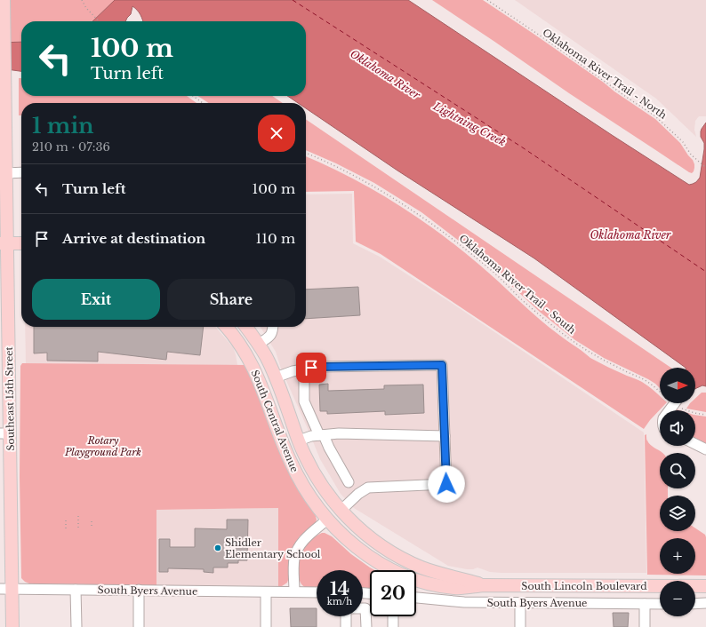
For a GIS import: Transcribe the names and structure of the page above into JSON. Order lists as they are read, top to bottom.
{
  "streets": {
    "main road": ["Southeast 15th Street", "South Central Avenue", "South Lincoln Boulevard"],
    "street": ["South Byers Avenue"],
    "path": ["Oklahoma River Trail - North", "Oklahoma River Trail - South"]
  },
  "crossings": [
    ["Southeast 15th Street", "South Byers Avenue"],
    ["South Central Avenue", "South Lincoln Boulevard"]
  ],
  "water": ["Oklahoma River", "Lightning Creek"],
  "parks": ["Rotary Playground Park"],
  "places": ["Shidler Elementary School"],
  "north": "right",
  "page": {
    "turn": ["100 m", "Turn left"],
    "heading": ["1 min", "210 m · 07:36"],
    "list": [
      {
        "name": "Turn left",
        "value": "100 m"
      },
      {
        "name": "Arrive at destination",
        "value": "110 m"
      }
    ],
    "buttons": ["Exit", "Share"],
    "map_buttons": ["+", "−"],
    "speed": "14 km/h",
    "limit": "20"
  }
}
